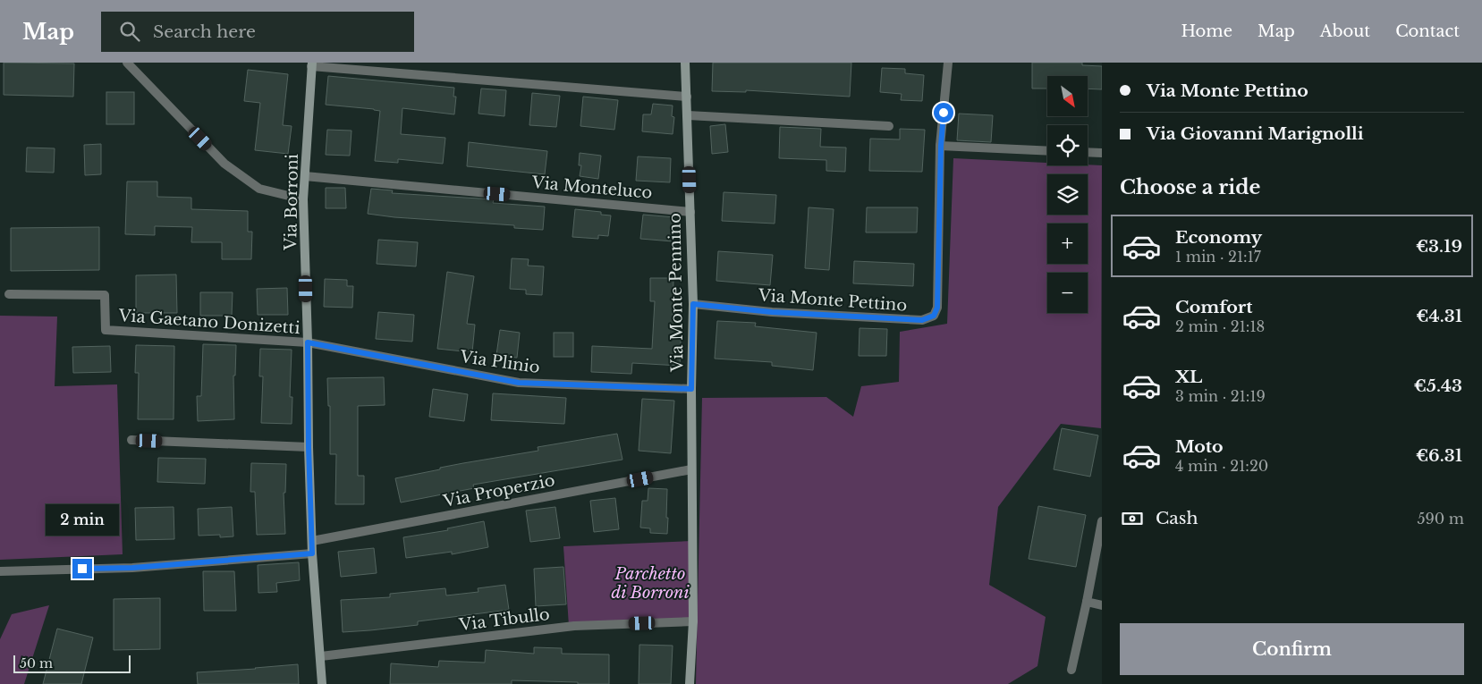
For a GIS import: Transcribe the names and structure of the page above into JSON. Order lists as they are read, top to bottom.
{
  "streets": {
    "street": [
      "Via Monteluco",
      "Via Borroni",
      "Via Monte Pennino",
      "Via Monte Pettino",
      "Via Gaetano Donizetti",
      "Via Plinio",
      "Via Properzio",
      "Via Tibullo"
    ]
  },
  "crossings": [
    ["Via Monteluco", "Via Borroni"],
    ["Via Monteluco", "Via Monte Pennino"],
    ["Via Borroni", "Via Gaetano Donizetti"],
    ["Via Borroni", "Via Plinio"],
    ["Via Borroni", "Via Properzio"],
    ["Via Borroni", "Via Tibullo"],
    ["Via Monte Pennino", "Via Monte Pettino"],
    ["Via Monte Pennino", "Via Plinio"],
    ["Via Monte Pennino", "Via Properzio"],
    ["Via Monte Pennino", "Via Tibullo"],
    ["Via Gaetano Donizetti", "Via Plinio"]
  ],
  "parks": ["Parchetto di Borroni"],
  "scale_bar": "50 m",
  "north": "bottom right",
  "page": {
    "header": "Map",
    "search": "Search here",
    "nav": [
      "Home",
      "Map",
      "About",
      "Contact"
    ],
    "banner": ["Via Monte Pettino", "Via Giovanni Marignolli"],
    "map_buttons": ["+", "−"],
    "heading": "Choose a ride",
    "list": [
      {
        "name": "Economy",
        "note": "1 min · 21:17",
        "value": "€3.19"
      },
      {
        "name": "Comfort",
        "note": "2 min · 21:18",
        "value": "€4.31"
      },
      {
        "name": "XL",
        "note": "3 min · 21:19",
        "value": "€5.43"
      },
      {
        "name": "Moto",
        "note": "4 min · 21:20",
        "value": "€6.31"
      }
    ],
    "pay": ["Cash", "590 m"],
    "bubble": "2 min",
    "buttons": "Confirm",
    "scale": "50 m"
  }
}
